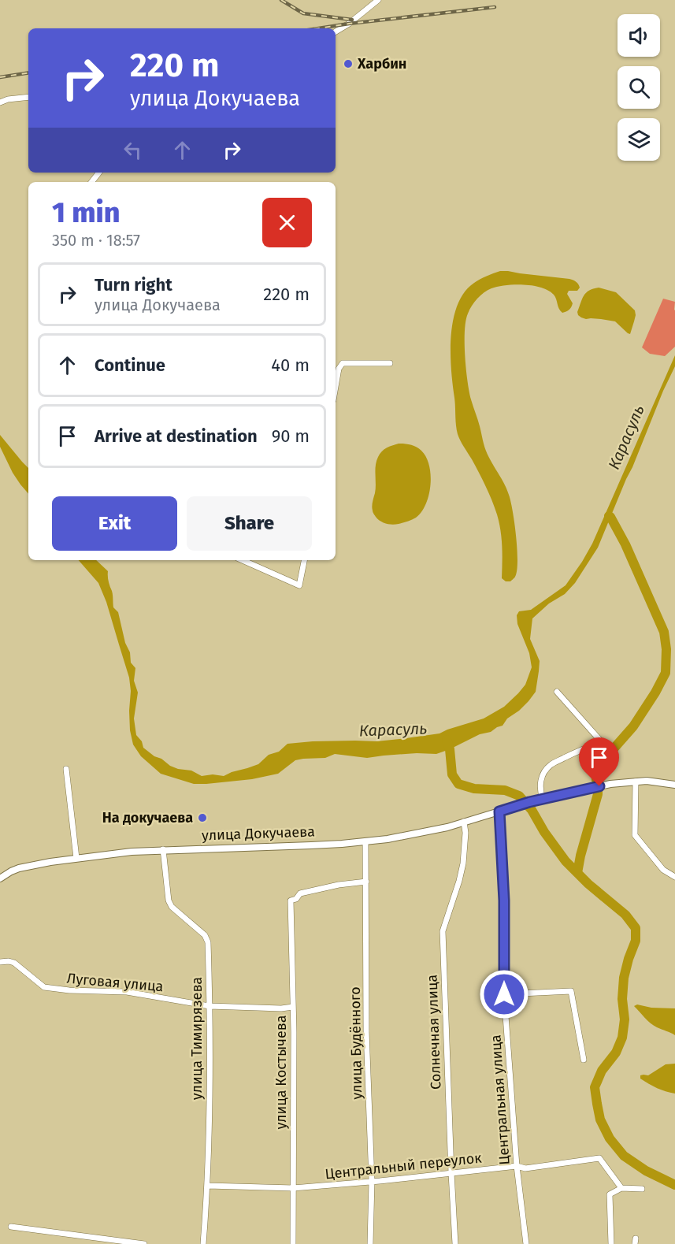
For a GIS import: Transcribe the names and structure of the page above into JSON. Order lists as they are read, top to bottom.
{
  "streets": {
    "main road": ["улица Докучаева"],
    "street": [
      "Луговая улица",
      "Солнечная улица",
      "улица Тимирязева",
      "улица Будённого",
      "улица Костычева",
      "Центральная улица",
      "Центральный переулок"
    ]
  },
  "crossings": [
    ["улица Докучаева", "Солнечная улица"],
    ["улица Докучаева", "улица Тимирязева"],
    ["улица Докучаева", "улица Будённого"],
    ["улица Докучаева", "Центральная улица"],
    ["Луговая улица", "улица Тимирязева"],
    ["Луговая улица", "улица Костычева"],
    ["Солнечная улица", "Центральный переулок"],
    ["улица Тимирязева", "Центральный переулок"],
    ["улица Будённого", "улица Костычева"],
    ["улица Будённого", "Центральный переулок"],
    ["улица Костычева", "Центральный переулок"],
    ["Центральная улица", "Центральный переулок"]
  ],
  "water": ["Карасуль"],
  "places": ["Харбин", "На докучаева"],
  "page": {
    "turn": ["220 m", "улица Докучаева"],
    "heading": ["1 min", "350 m · 18:57"],
    "list": [
      {
        "name": "Turn right",
        "note": "улица Докучаева",
        "value": "220 m"
      },
      {
        "name": "Continue",
        "value": "40 m"
      },
      {
        "name": "Arrive at destination",
        "value": "90 m"
      }
    ],
    "buttons": ["Exit", "Share"]
  }
}
